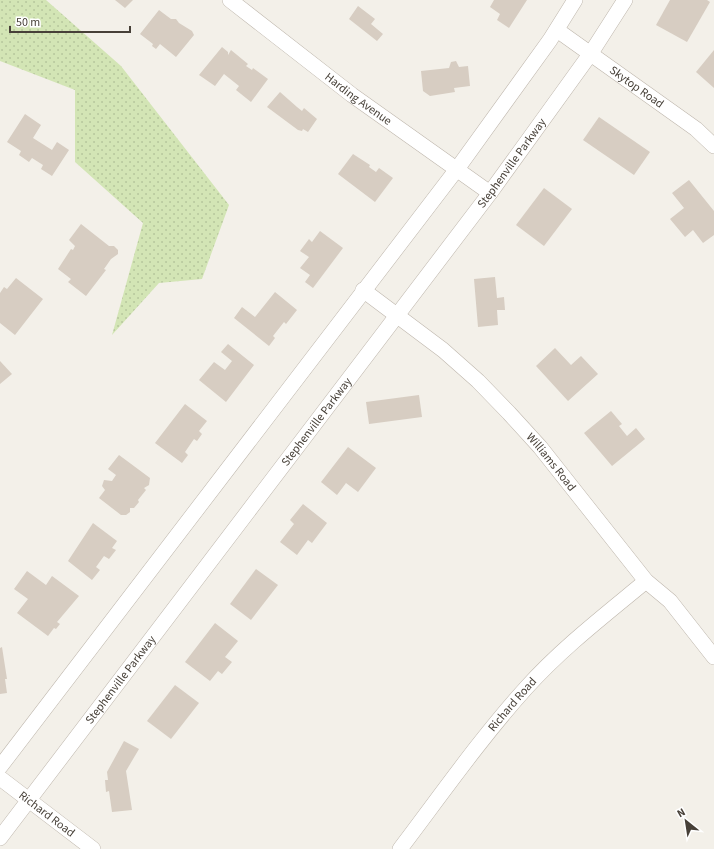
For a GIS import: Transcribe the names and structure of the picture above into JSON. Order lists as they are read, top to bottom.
{
  "streets": {
    "street": [
      "Skytop Road",
      "Harding Avenue",
      "Stephenville Parkway",
      "Williams Road",
      "Richard Road"
    ]
  },
  "crossings": [
    ["Skytop Road", "Stephenville Parkway"],
    ["Harding Avenue", "Stephenville Parkway"],
    ["Stephenville Parkway", "Williams Road"],
    ["Stephenville Parkway", "Richard Road"],
    ["Williams Road", "Richard Road"]
  ],
  "scale_bar": "50 m",
  "north": "top left"
}
